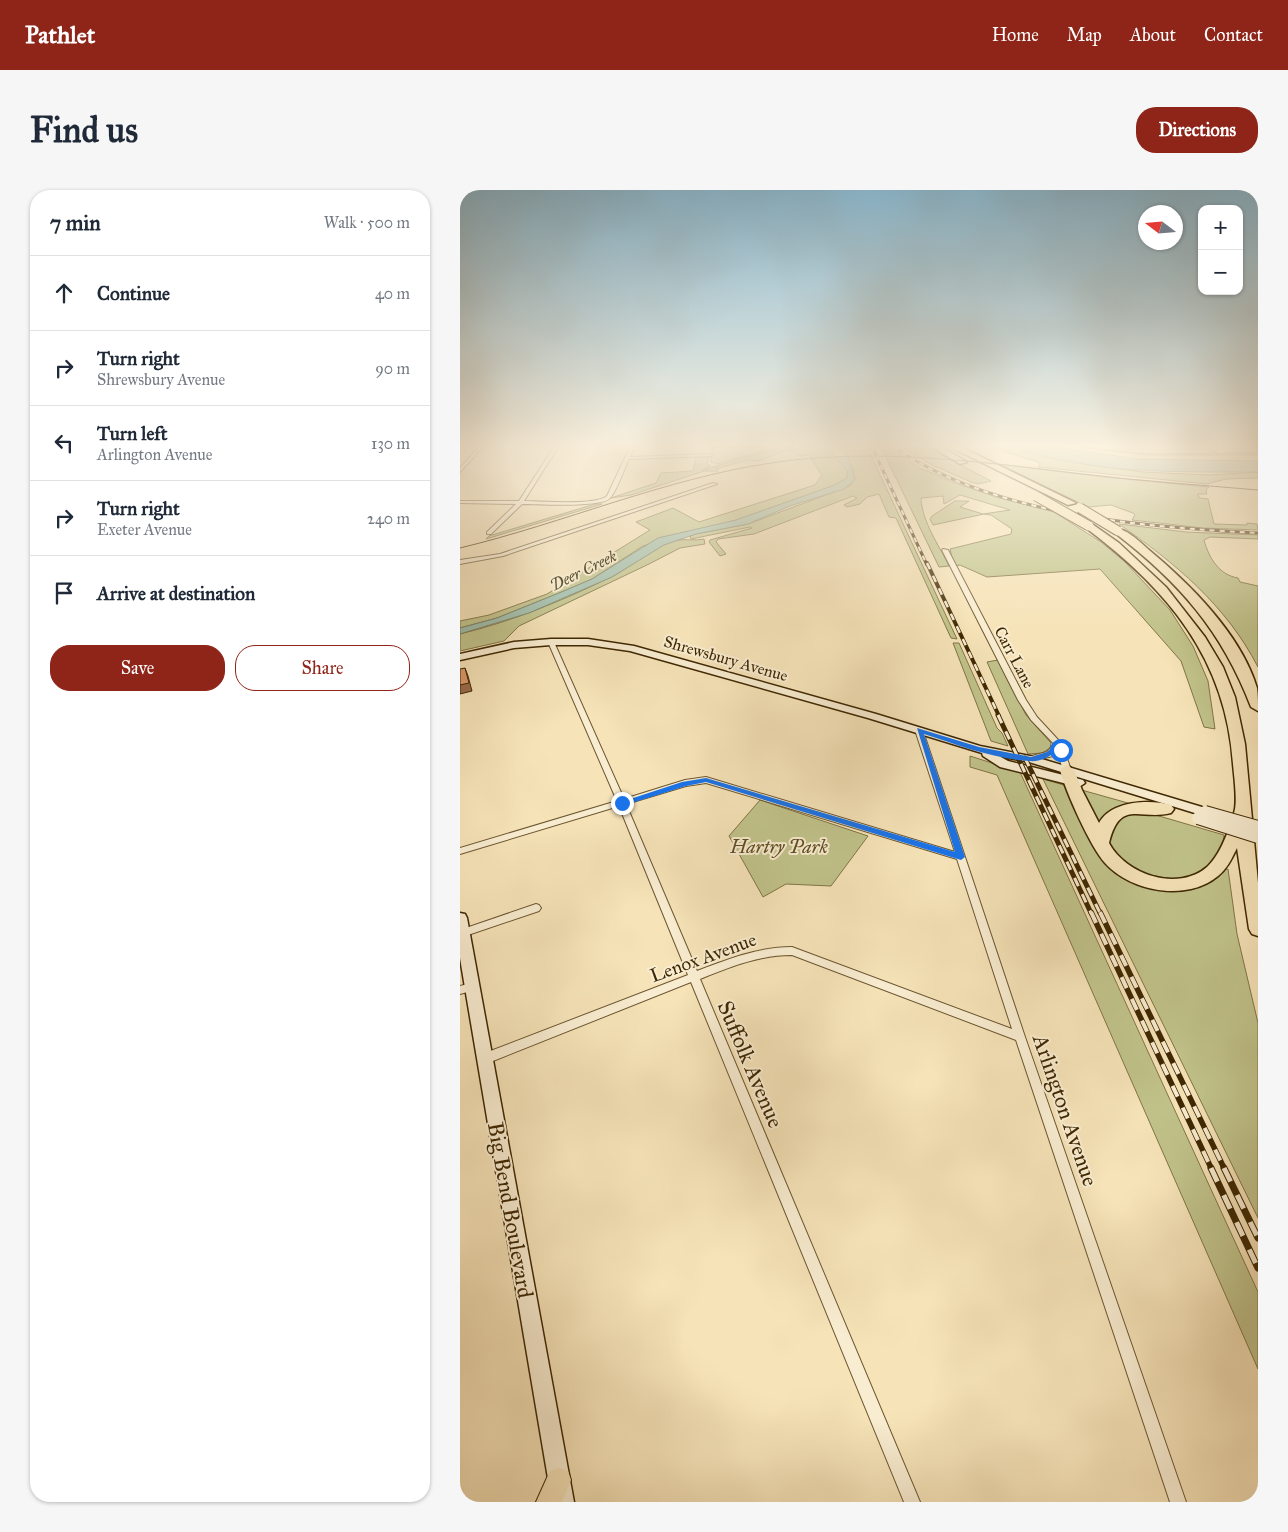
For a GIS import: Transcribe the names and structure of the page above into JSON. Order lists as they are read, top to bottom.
{
  "streets": {
    "main road": ["Shrewsbury Avenue", "Big Bend Boulevard"],
    "street": [
      "Carr Lane",
      "Lenox Avenue",
      "Suffolk Avenue",
      "Arlington Avenue"
    ]
  },
  "crossings": [
    ["Carr Lane", "Shrewsbury Avenue"],
    ["Shrewsbury Avenue", "Suffolk Avenue"],
    ["Shrewsbury Avenue", "Arlington Avenue"],
    ["Lenox Avenue", "Suffolk Avenue"],
    ["Lenox Avenue", "Arlington Avenue"],
    ["Lenox Avenue", "Big Bend Boulevard"]
  ],
  "water": ["Deer Creek"],
  "parks": ["Hartry Park"],
  "north": "left",
  "page": {
    "header": "Pathlet",
    "nav": [
      "Home",
      "Map",
      "About",
      "Contact"
    ],
    "buttons": [
      "Directions",
      ["Save", "Share"]
    ],
    "title": "Find us",
    "heading": ["7 min", "Walk · 500 m"],
    "map_buttons": ["+", "−"],
    "list": [
      ["Continue", "40 m"],
      ["Turn right", "Shrewsbury Avenue", "90 m"],
      ["Turn left", "Arlington Avenue", "130 m"],
      ["Turn right", "Exeter Avenue", "240 m"],
      "Arrive at destination"
    ]
  }
}
